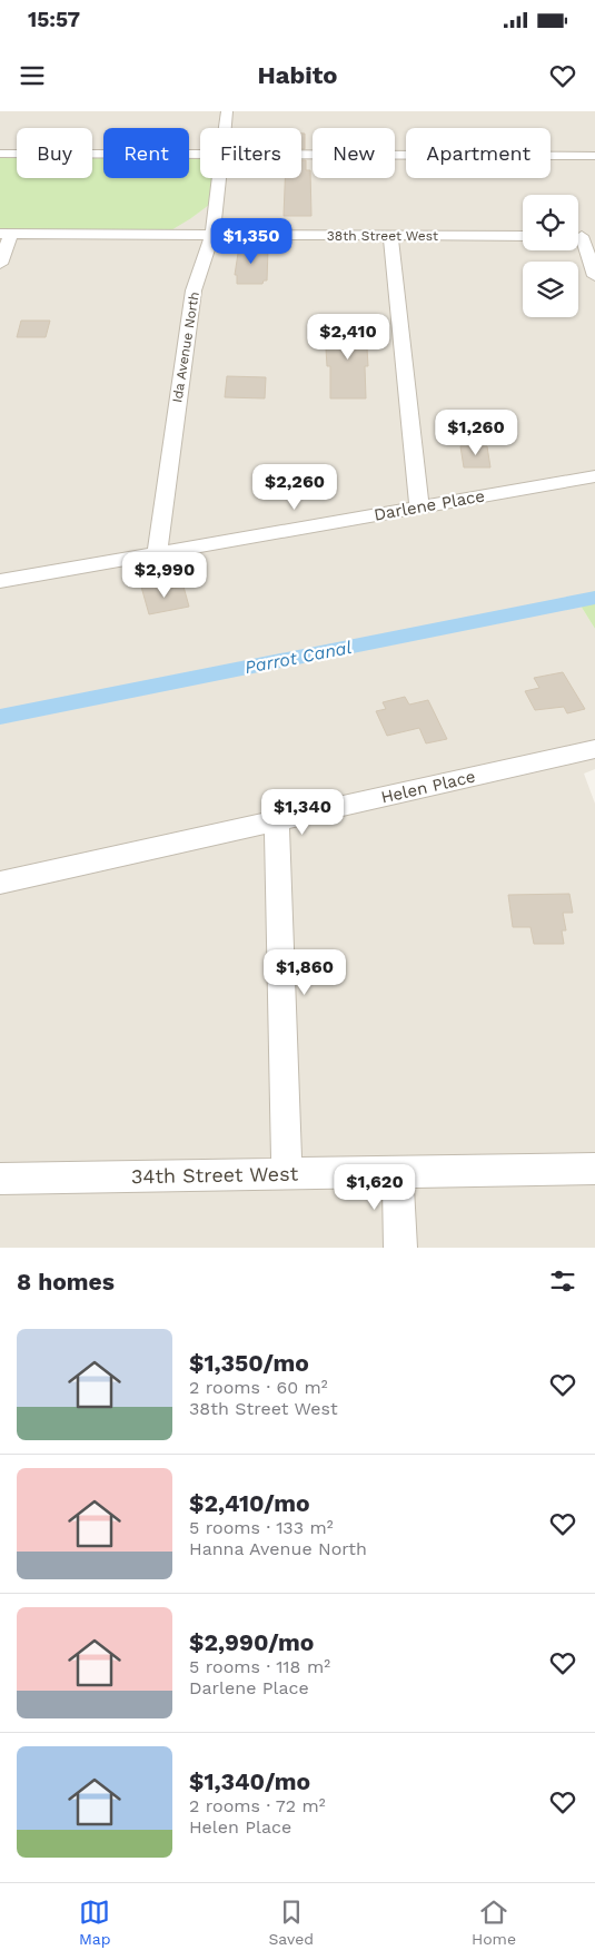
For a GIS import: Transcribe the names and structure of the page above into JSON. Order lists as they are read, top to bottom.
{
  "streets": {
    "street": [
      "38th Street West",
      "Ida Avenue North",
      "Darlene Place",
      "Helen Place",
      "34th Street West"
    ]
  },
  "crossings": [
    ["38th Street West", "Ida Avenue North"],
    ["Ida Avenue North", "Darlene Place"]
  ],
  "water": ["Parrot Canal"],
  "page": {
    "status": "15:57",
    "header": "Habito",
    "chip": [
      "Buy",
      "Rent",
      "Filters",
      "New",
      "Apartment"
    ],
    "price": [
      "$1,350",
      "$2,410",
      "$1,260",
      "$2,260",
      "$2,990",
      "$1,340",
      "$1,860",
      "$1,620"
    ],
    "heading": "8 homes",
    "list": [
      {
        "name": "$1,350/mo",
        "note": "2 rooms · 60 m² · 38th Street West"
      },
      {
        "name": "$2,410/mo",
        "note": "5 rooms · 133 m² · Hanna Avenue North"
      },
      {
        "name": "$2,990/mo",
        "note": "5 rooms · 118 m² · Darlene Place"
      },
      {
        "name": "$1,340/mo",
        "note": "2 rooms · 72 m² · Helen Place"
      }
    ],
    "tabs": ["Map", "Saved", "Home"]
  }
}
